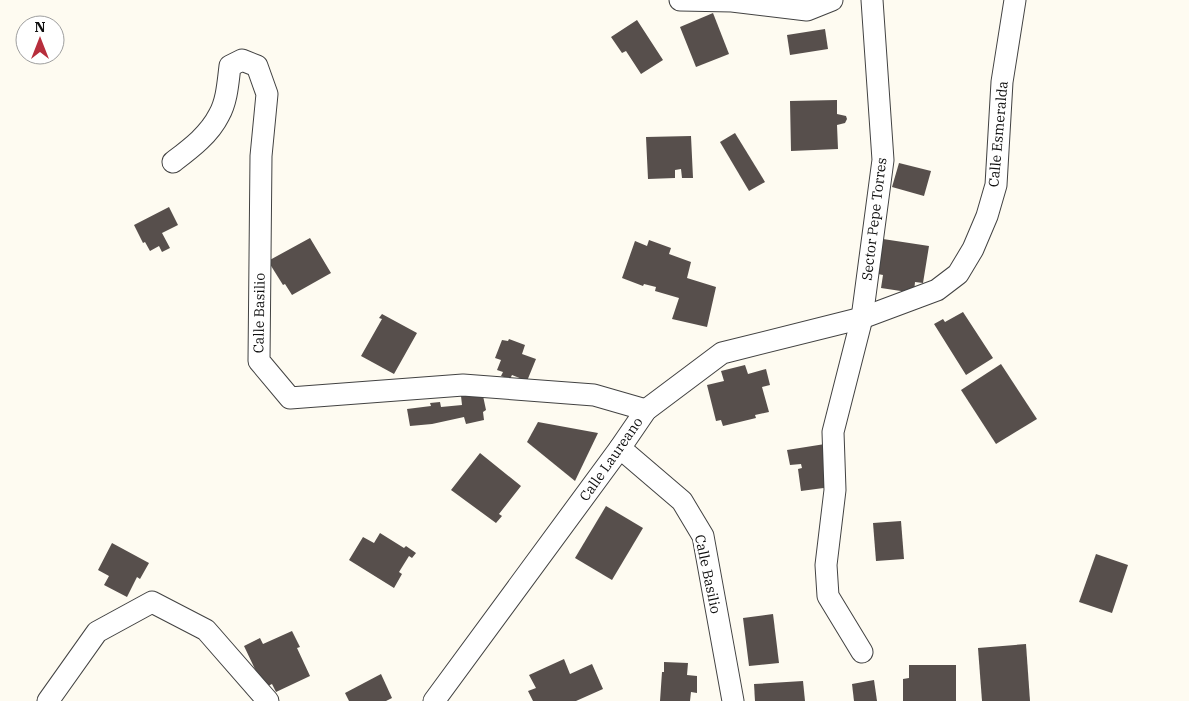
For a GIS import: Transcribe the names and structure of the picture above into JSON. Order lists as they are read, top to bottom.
{
  "streets": {
    "street": [
      "Calle Esmeralda",
      "Sector Pepe Torres",
      "Calle Basilio",
      "Calle Laureano"
    ]
  },
  "crossings": [
    ["Calle Esmeralda", "Sector Pepe Torres"],
    ["Calle Esmeralda", "Calle Laureano"],
    ["Sector Pepe Torres", "Calle Laureano"],
    ["Calle Basilio", "Calle Laureano"]
  ],
  "north": "top"
}
